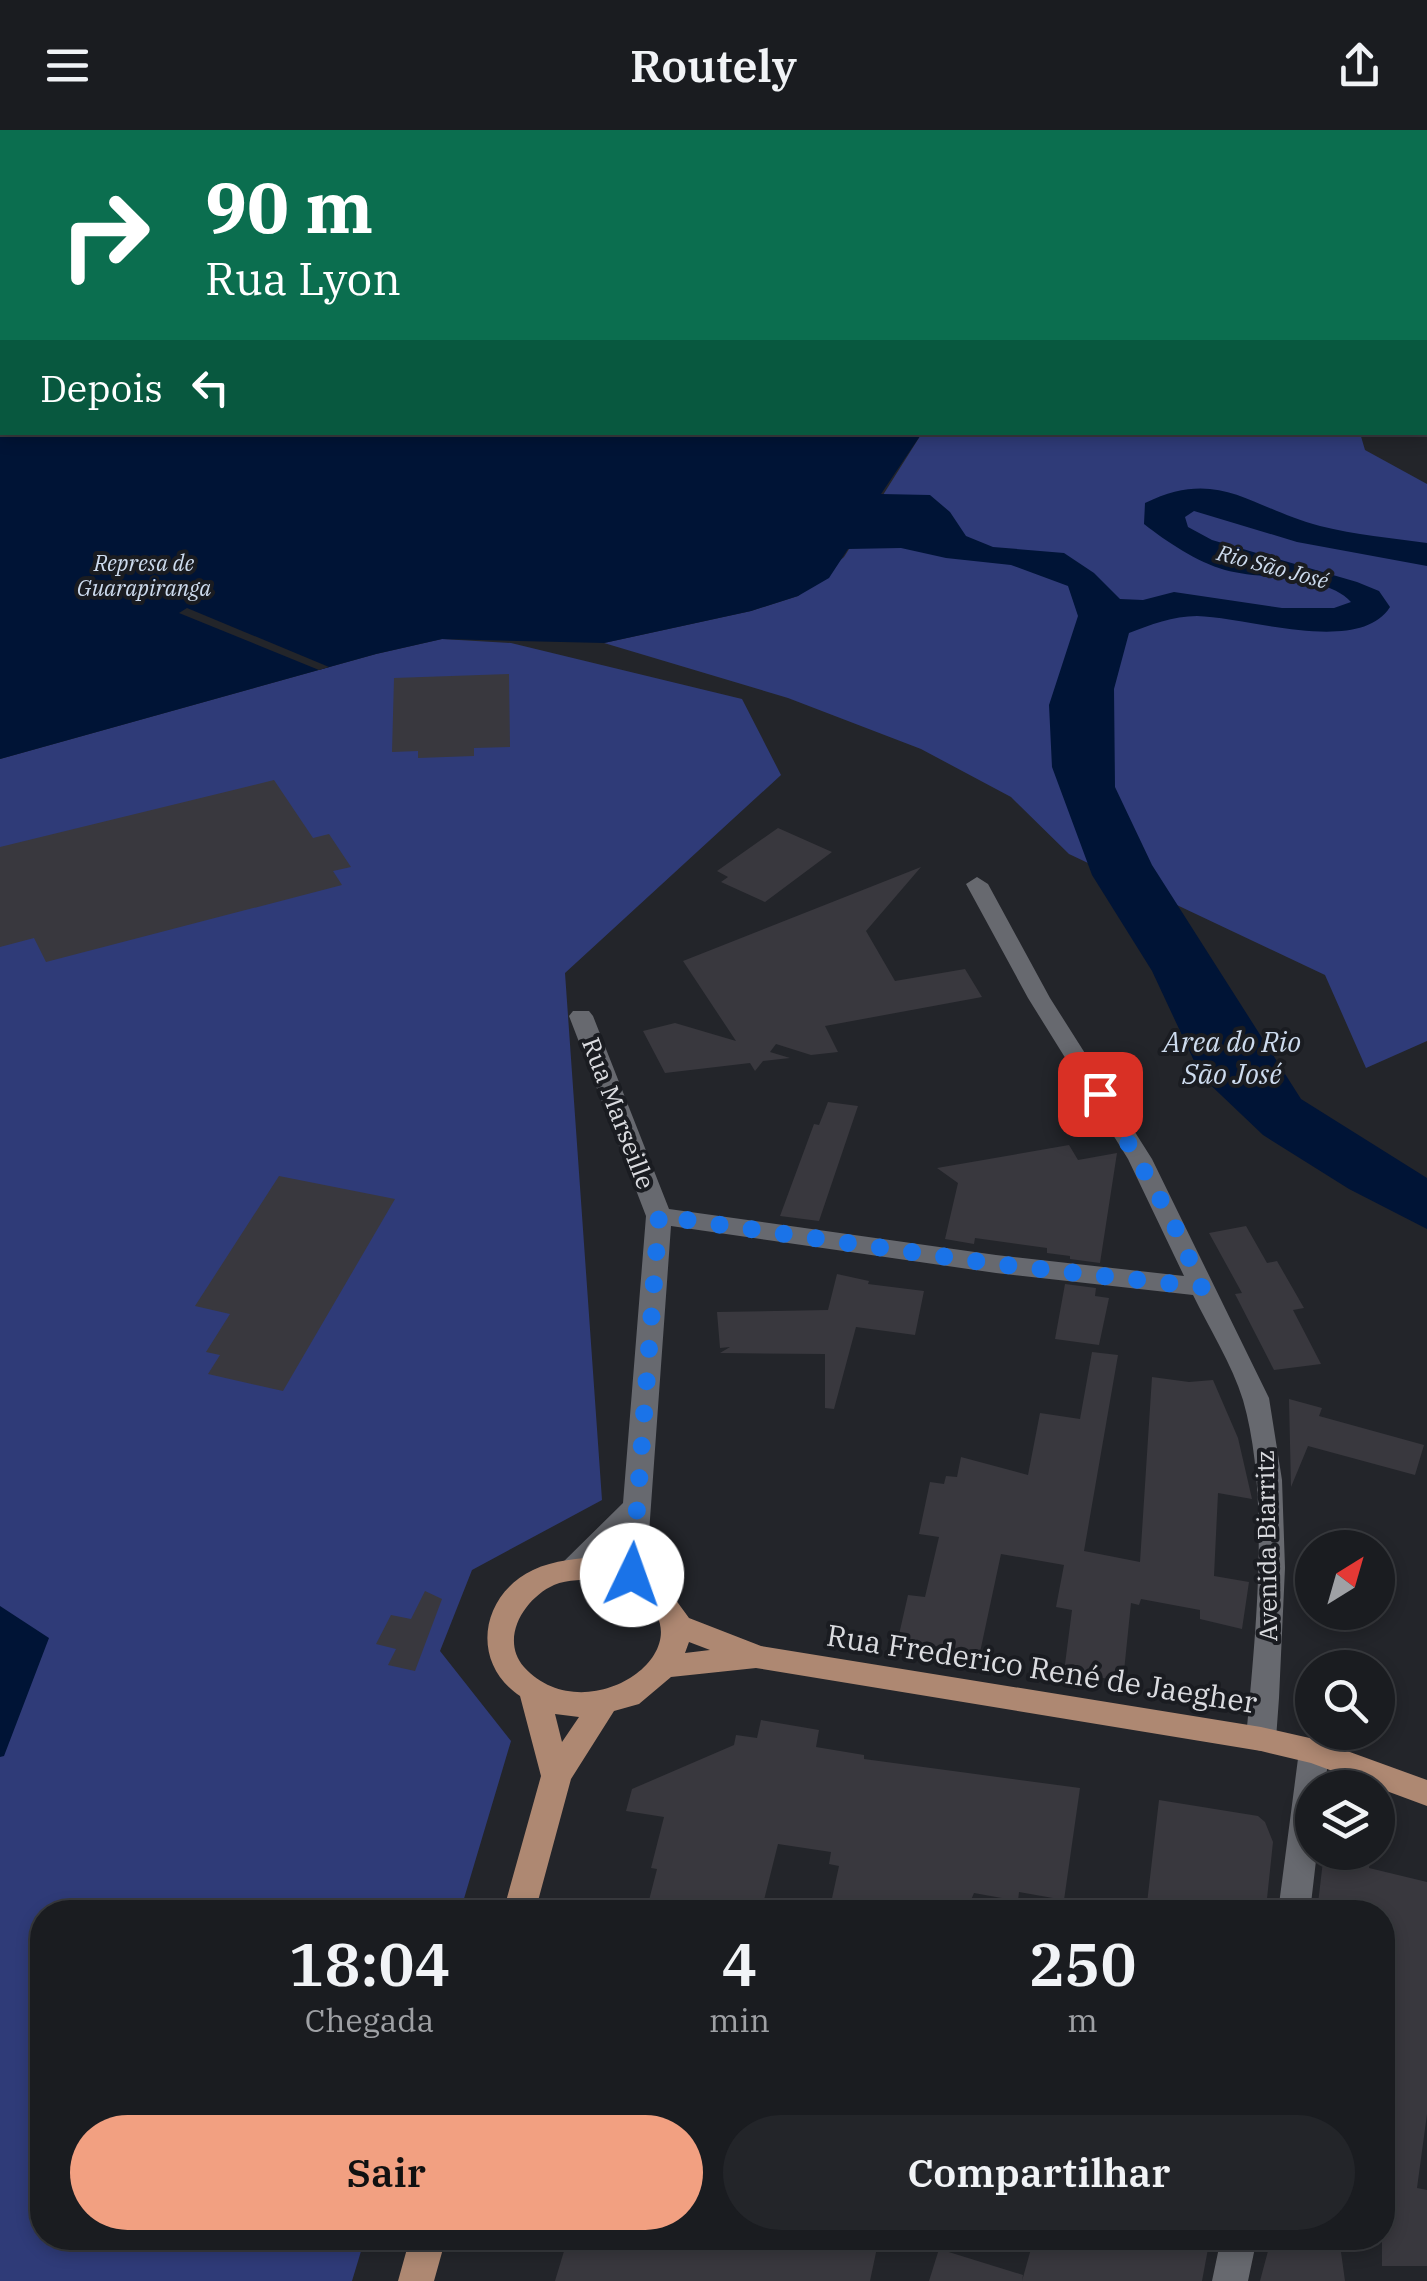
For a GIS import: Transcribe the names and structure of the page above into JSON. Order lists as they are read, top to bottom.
{
  "streets": {
    "main road": ["Rua Frederico René de Jaegher"],
    "street": ["Rua Marseille", "Avenida Biarritz"]
  },
  "crossings": [
    ["Rua Marseille", "Rua Frederico René de Jaegher"],
    ["Avenida Biarritz", "Rua Frederico René de Jaegher"]
  ],
  "water": ["Represa de Guarapiranga", "Rio São José", "Area do Rio São José"],
  "north": "top right",
  "page": {
    "header": "Routely",
    "turn": ["90 m", "Rua Lyon"],
    "then": "Depois",
    "eta": [
      "18:04",
      "Chegada",
      "4",
      "min",
      "250",
      "m"
    ],
    "buttons": ["Sair", "Compartilhar"]
  }
}
